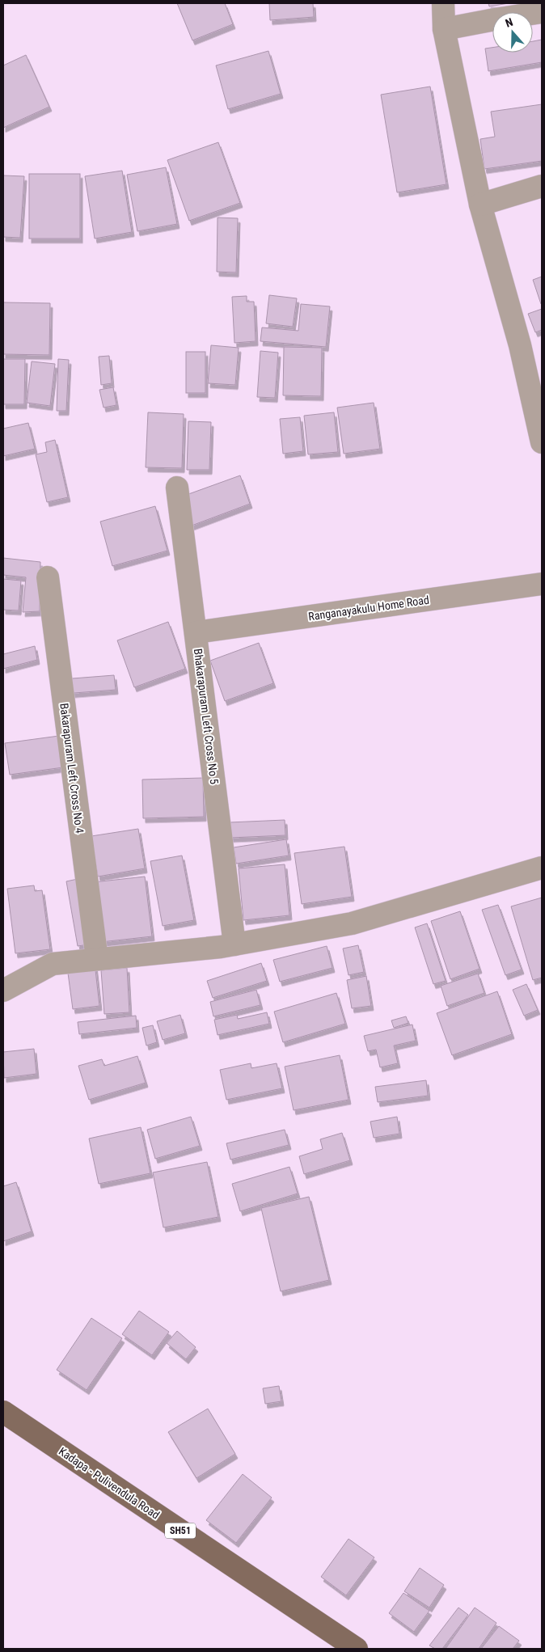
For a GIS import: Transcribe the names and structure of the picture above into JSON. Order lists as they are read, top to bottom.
{
  "streets": {
    "main road": ["Kadapa - Pulivendula Road", "SH51"],
    "street": ["Ranganayakulu Home Road", "Bhakarapuram Left Cross No 5", "Bakarapuram Left Cross No 4"]
  },
  "crossings": [
    ["Ranganayakulu Home Road", "Bhakarapuram Left Cross No 5"]
  ],
  "north": "top"
}
